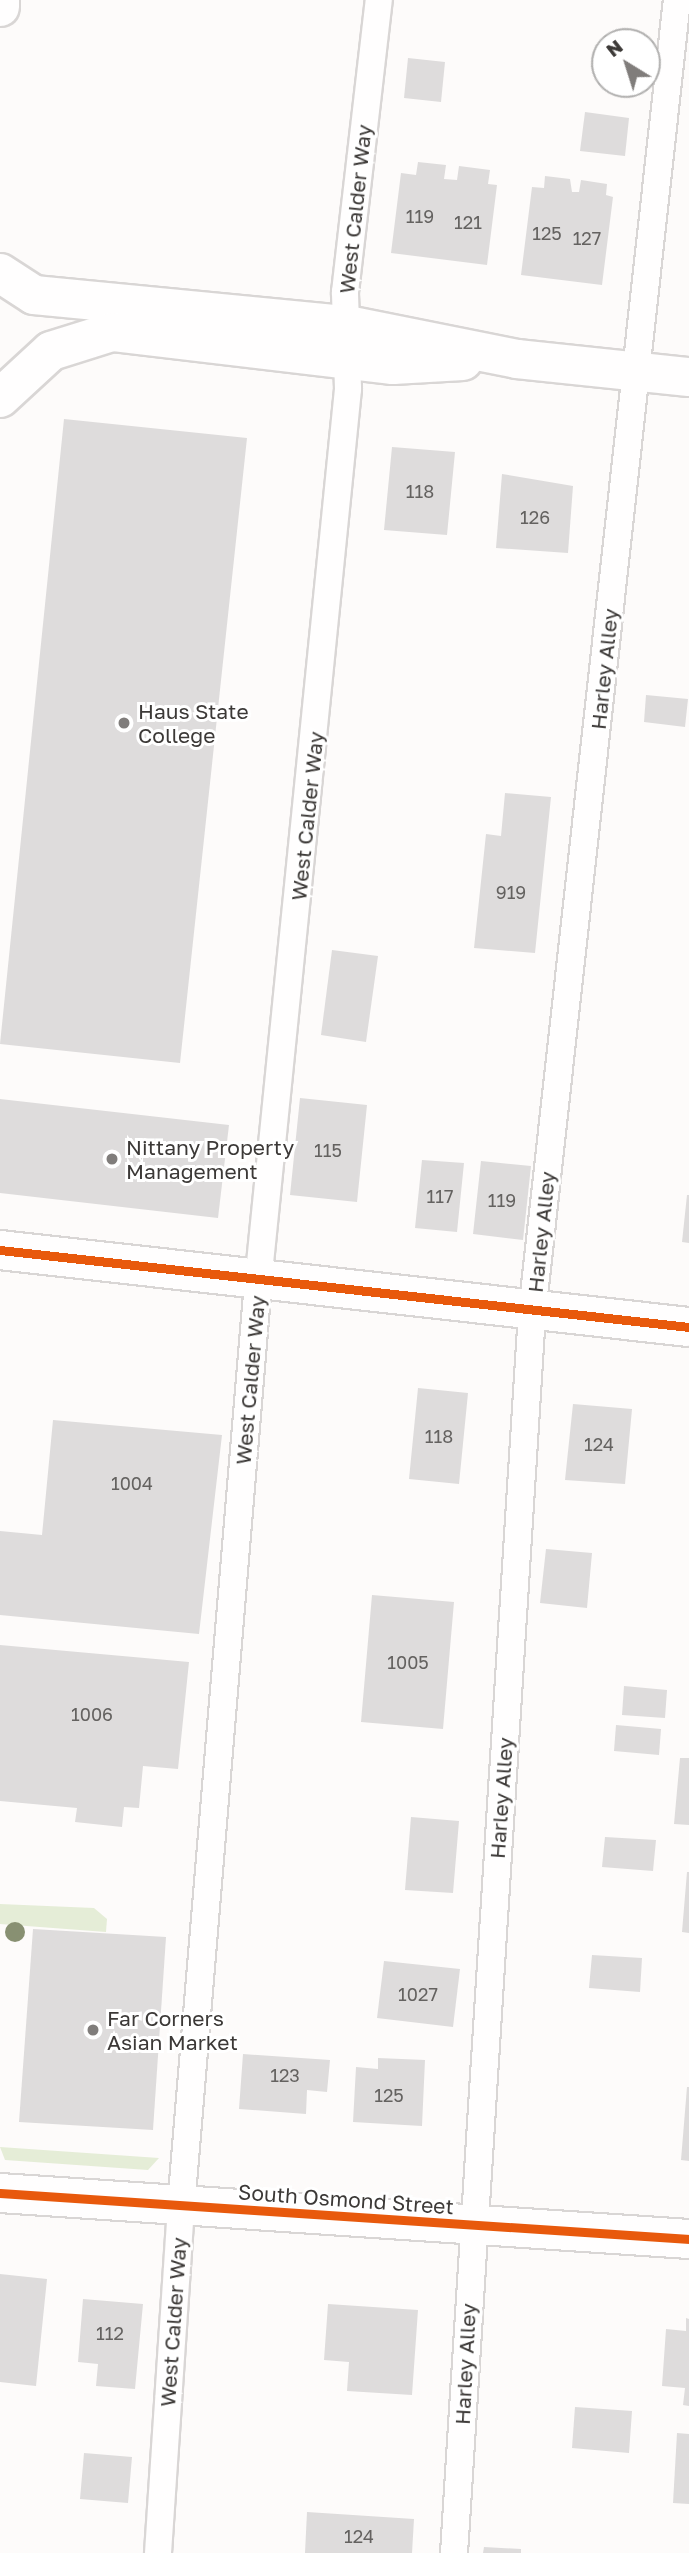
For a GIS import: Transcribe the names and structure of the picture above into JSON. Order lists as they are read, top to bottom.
{
  "streets": {
    "street": ["South Osmond Street"],
    "lane": ["West Calder Way", "Harley Alley"]
  },
  "crossings": [
    ["West Calder Way", "South Osmond Street"],
    ["Harley Alley", "South Osmond Street"]
  ],
  "places": ["Haus State College", "Nittany Property Management", "Far Corners Asian Market"],
  "house_numbers": [
    "119",
    "121",
    "125",
    "127",
    "118",
    "126",
    "919",
    "115",
    "117",
    "119",
    "118",
    "124",
    "1004",
    "1005",
    "1006",
    "1027",
    "123",
    "125",
    "112",
    "124"
  ],
  "north": "top left"
}
